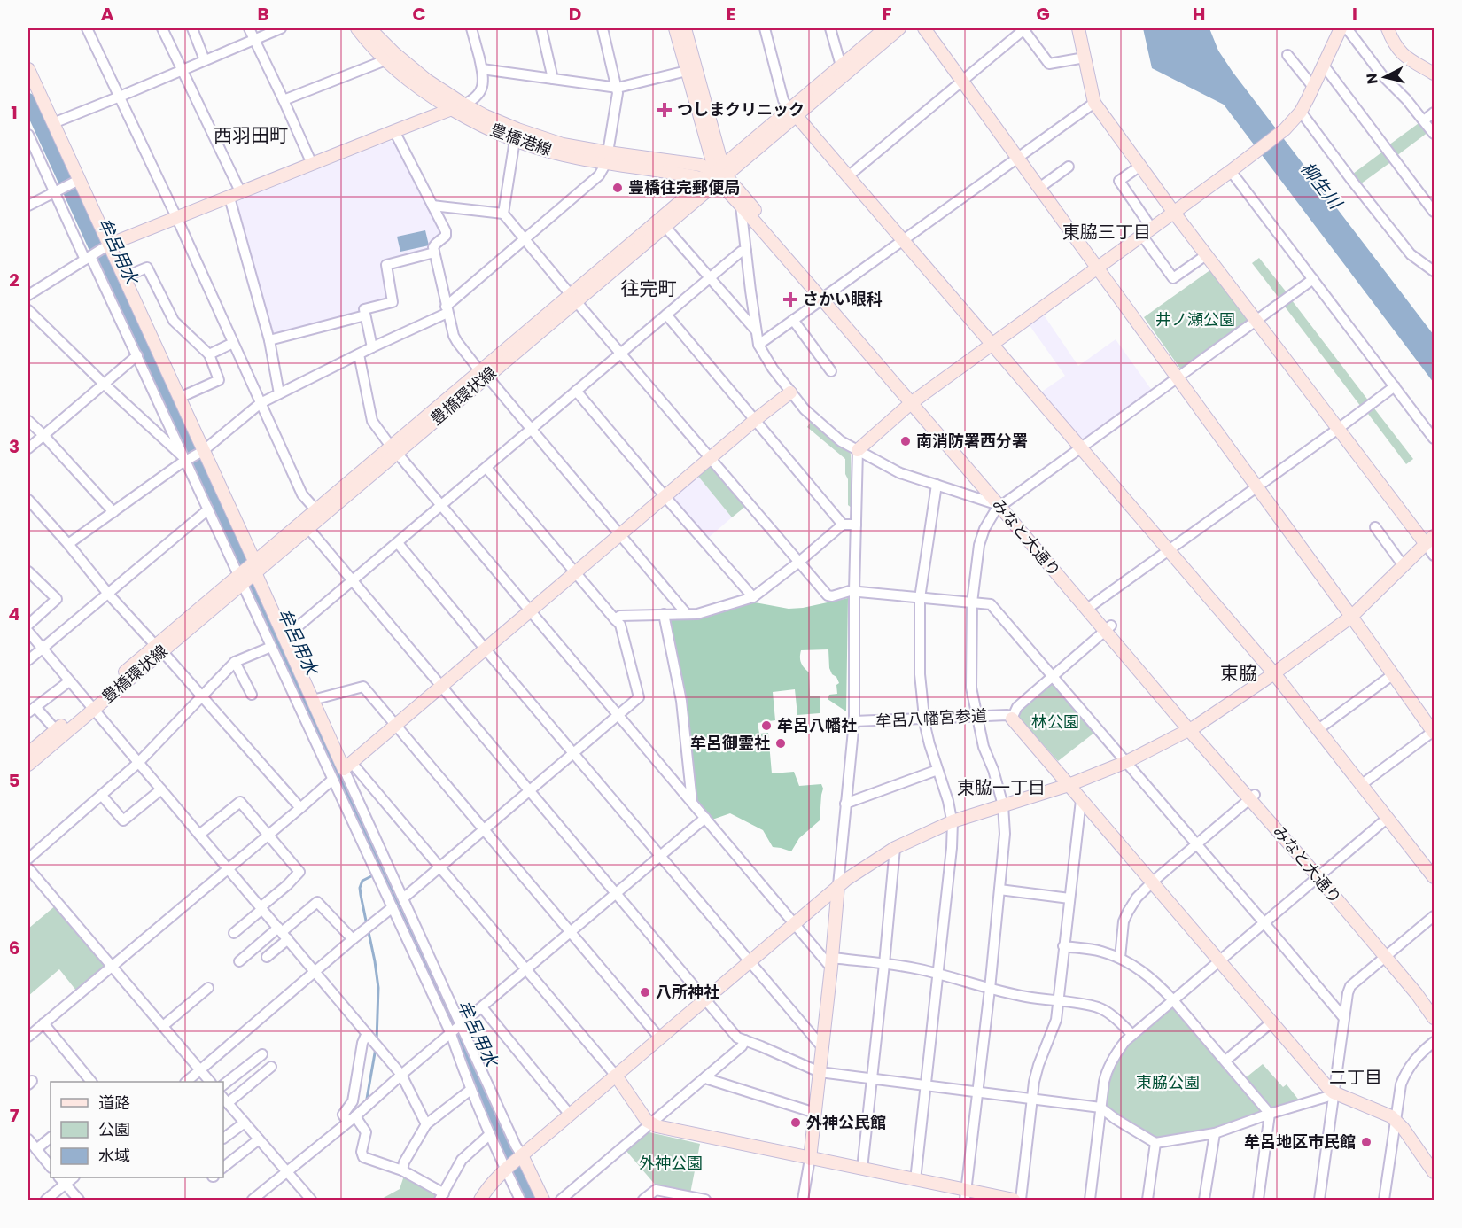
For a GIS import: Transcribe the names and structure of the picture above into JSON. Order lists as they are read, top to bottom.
{
  "streets": {
    "street": [
      "豊橋港線",
      "豊橋環状線",
      "みなと大通り",
      "牟呂八幡宮参道"
    ]
  },
  "crossings": [
    ["豊橋港線", "豊橋環状線"],
    ["豊橋港線", "みなと大通り"],
    ["豊橋環状線", "みなと大通り"]
  ],
  "districts": [
    "西羽田町",
    "東脇三丁目",
    "往完町",
    "東脇",
    "東脇一丁目",
    "二丁目"
  ],
  "water": ["柳生川", "牟呂用水"],
  "parks": [
    "井ノ瀬公園",
    "林公園",
    "東脇公園",
    "外神公園"
  ],
  "places": {
    "health": ["つしまクリニック", "さかい眼科"],
    "other": [
      "豊橋往完郵便局",
      "南消防署西分署",
      "牟呂八幡社",
      "牟呂御霊社",
      "八所神社",
      "外神公民館",
      "牟呂地区市民館"
    ]
  },
  "legend": ["道路", "公園", "水域"],
  "north": "left",
  "grid": {
    "columns": [
      "A",
      "B",
      "C",
      "D",
      "E",
      "F",
      "G",
      "H",
      "I"
    ],
    "rows": [
      "1",
      "2",
      "3",
      "4",
      "5",
      "6",
      "7"
    ]
  }
}
